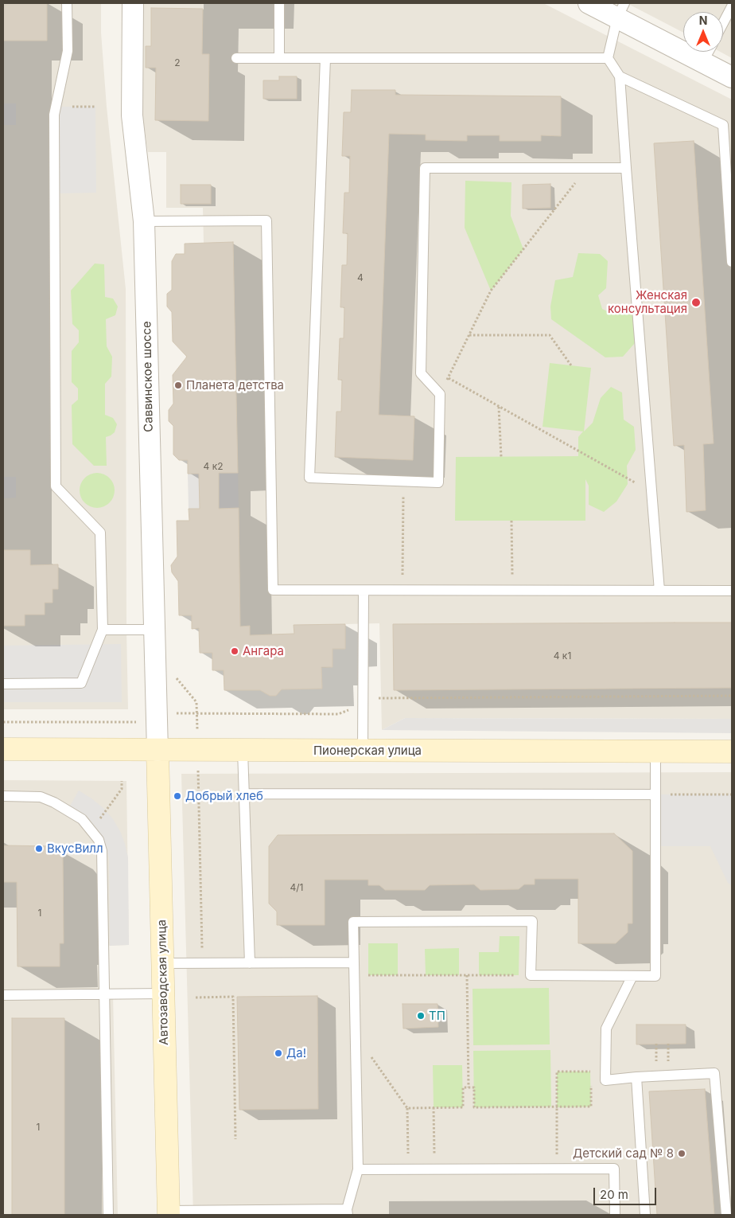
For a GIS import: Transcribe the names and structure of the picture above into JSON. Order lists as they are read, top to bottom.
{
  "streets": {
    "main road": ["Пионерская улица", "Автозаводская улица"],
    "street": ["Саввинское шоссе"]
  },
  "crossings": [
    ["Саввинское шоссе", "Пионерская улица"],
    ["Саввинское шоссе", "Автозаводская улица"],
    ["Пионерская улица", "Автозаводская улица"]
  ],
  "places": [
    "Женская консультация",
    "Планета детства",
    "Ангара",
    "Добрый хлеб",
    "ВкусВилл",
    "ТП",
    "Да!",
    "Детский сад № 8"
  ],
  "house_numbers": [
    "2",
    "4",
    "4 к2",
    "4 к1",
    "4/1",
    "1",
    "1"
  ],
  "scale_bar": "20 m",
  "north": "top"
}
